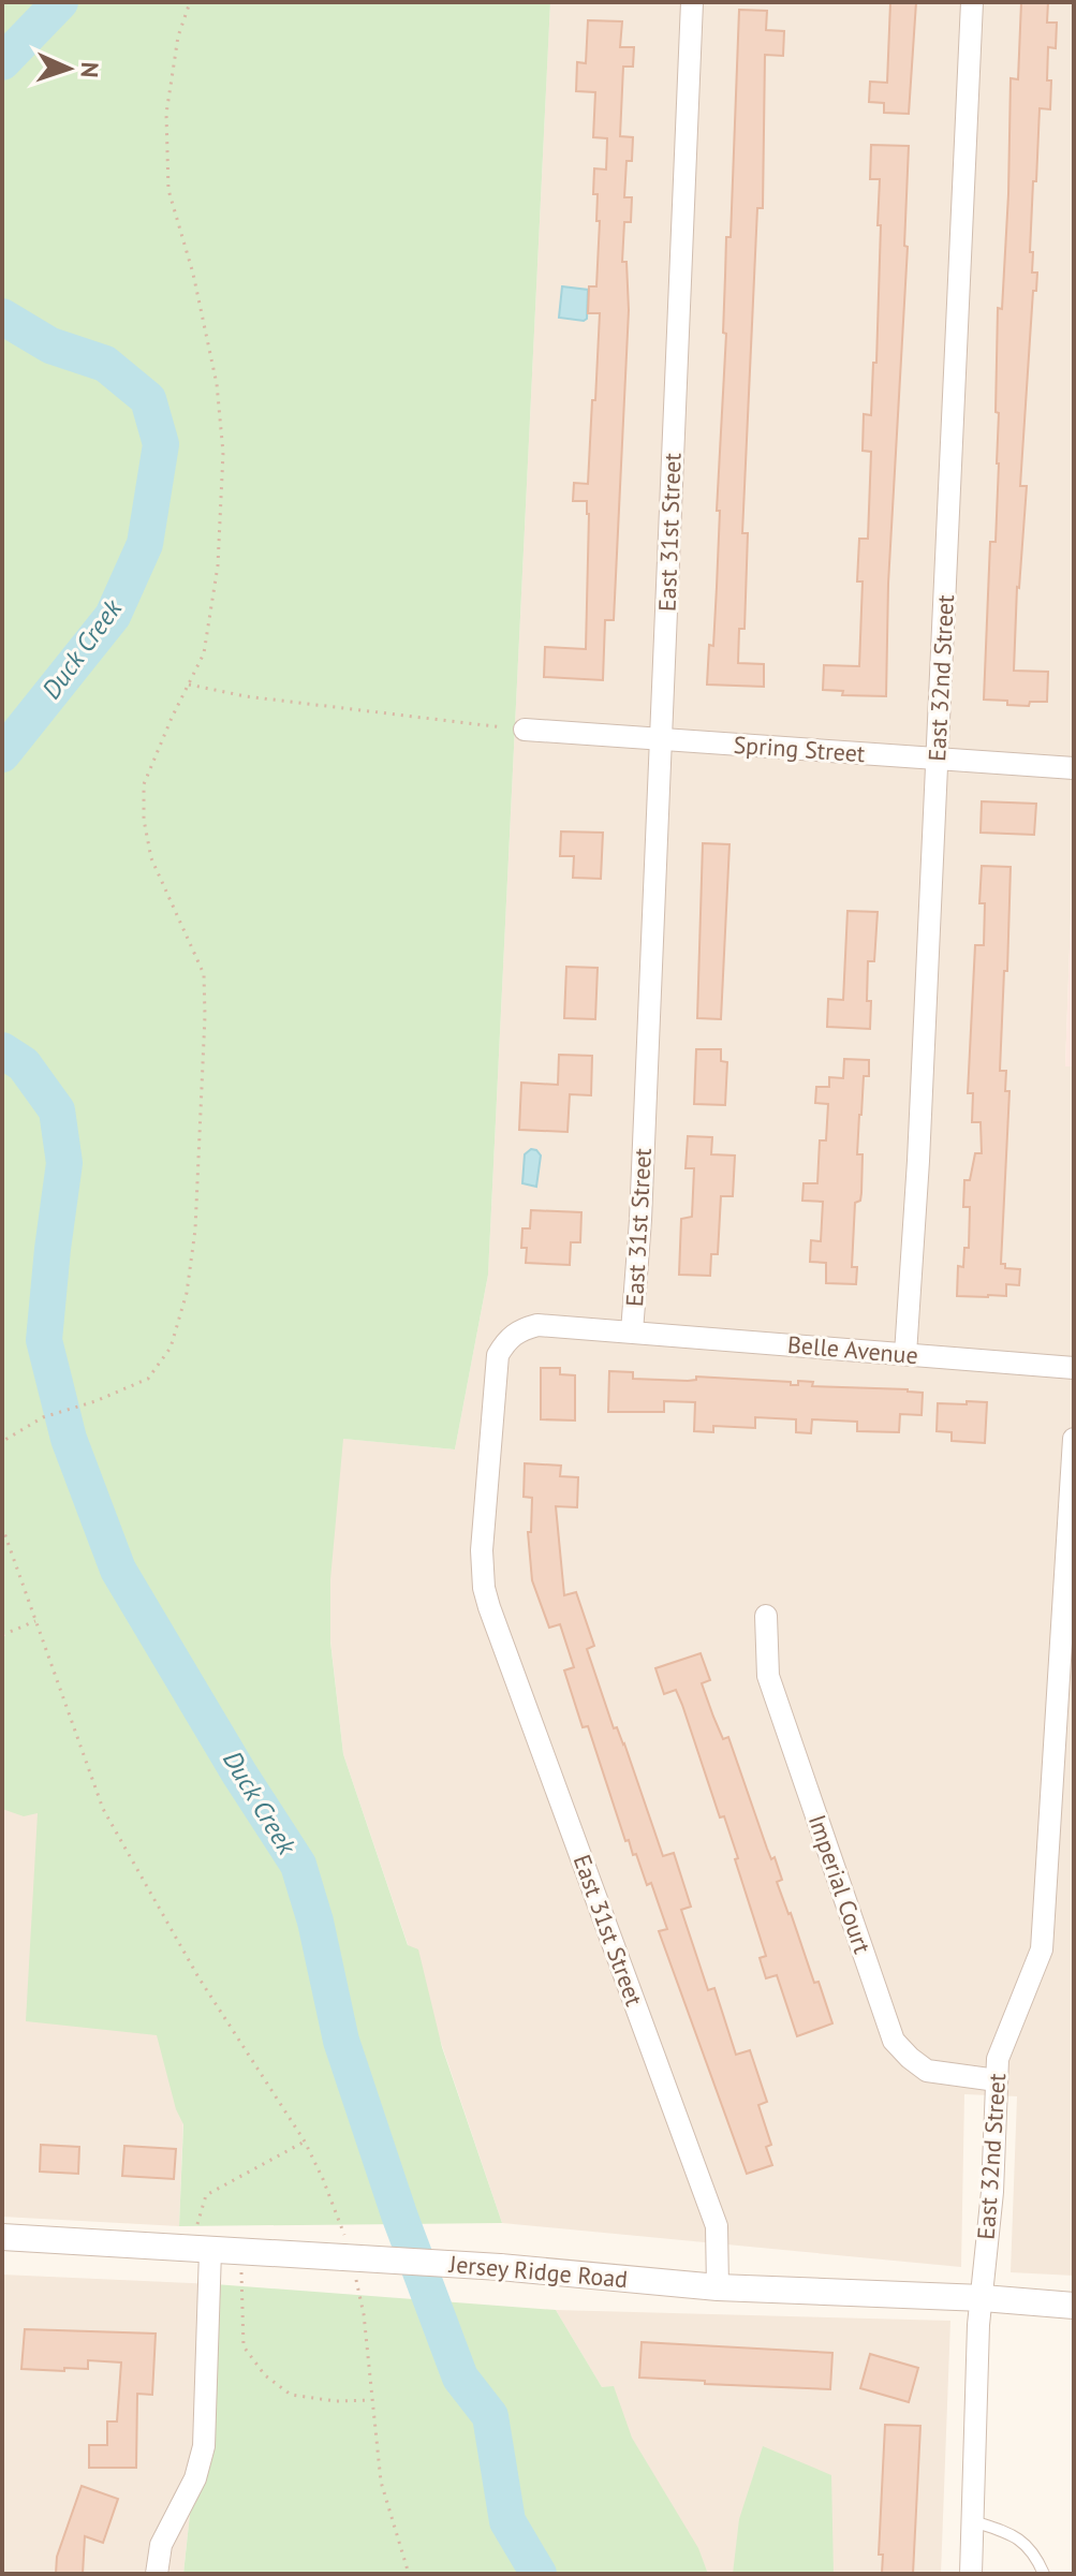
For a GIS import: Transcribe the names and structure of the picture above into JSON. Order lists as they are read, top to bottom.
{
  "streets": {
    "street": [
      "East 31st Street",
      "East 32nd Street",
      "Spring Street",
      "Belle Avenue",
      "Imperial Court",
      "Jersey Ridge Road"
    ]
  },
  "crossings": [
    ["East 31st Street", "Spring Street"],
    ["East 31st Street", "Belle Avenue"],
    ["East 31st Street", "Jersey Ridge Road"],
    ["East 32nd Street", "Spring Street"],
    ["East 32nd Street", "Belle Avenue"],
    ["East 32nd Street", "Imperial Court"],
    ["East 32nd Street", "Jersey Ridge Road"]
  ],
  "water": ["Duck Creek"],
  "north": "right"
}
